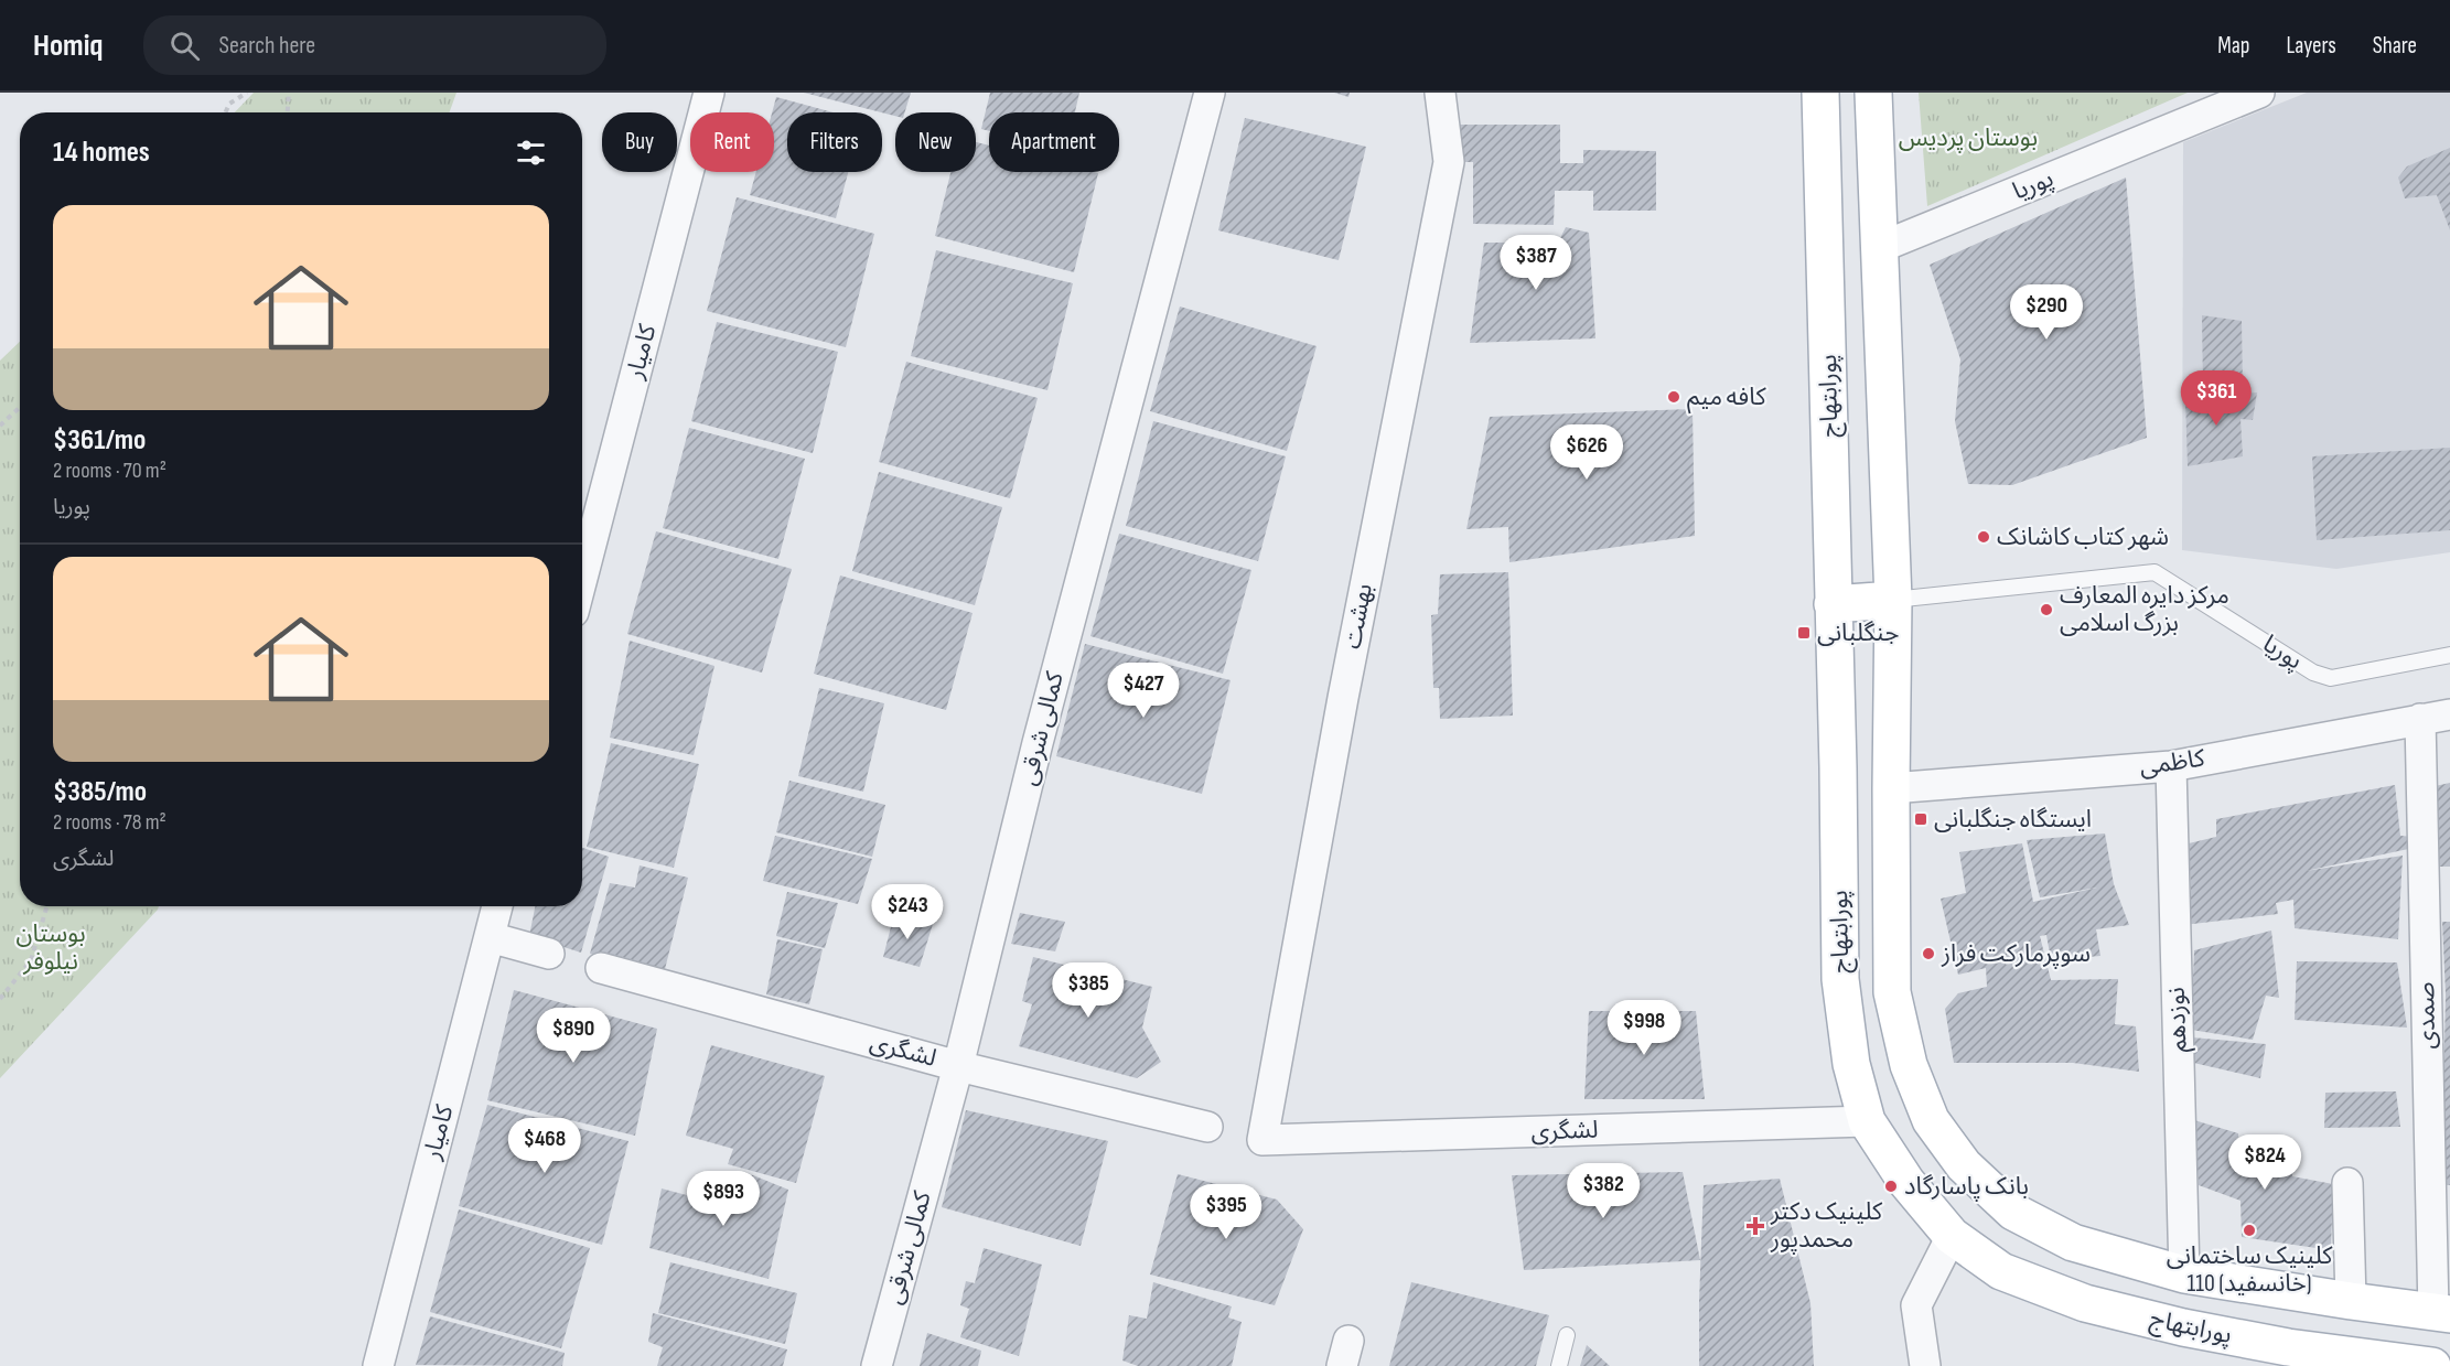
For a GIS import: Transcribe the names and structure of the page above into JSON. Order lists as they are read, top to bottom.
{
  "streets": {
    "main road": ["پورابتهاج"],
    "street": [
      "پوریا",
      "کامیار",
      "بهشت",
      "کمالی شرقی",
      "کاظمی",
      "صمدی",
      "نوزدهم",
      "لشگری"
    ]
  },
  "crossings": [
    ["پوریا", "پورابتهاج"],
    ["پورابتهاج", "کاظمی"],
    ["پورابتهاج", "صمدی"],
    ["پورابتهاج", "نوزدهم"],
    ["پورابتهاج", "لشگری"],
    ["بهشت", "لشگری"],
    ["کمالی شرقی", "لشگری"],
    ["کاظمی", "صمدی"],
    ["کاظمی", "نوزدهم"]
  ],
  "parks": ["بوستان پردیس", "بوستان نیلوفر"],
  "places": {
    "other": [
      "کافه میم",
      "شهر کتاب کاشانک",
      "مرکز دایره المعارف بزرگ اسلامی",
      "سوپرمارکت فراز",
      "بانک پاسارگاد",
      "کلینیک ساختمانی 110 (خانسفید)"
    ],
    "transit": ["جنگلبانی", "ایستگاه جنگلبانی"],
    "health": ["کلینیک دکتر محمدپور"]
  },
  "page": {
    "header": "Homiq",
    "search": "Search here",
    "nav": ["Map", "Layers", "Share"],
    "chip": [
      "Buy",
      "Rent",
      "Filters",
      "New",
      "Apartment"
    ],
    "heading": "14 homes",
    "list": [
      {
        "name": "$361/mo",
        "note": "2 rooms · 70 m² · پوریا"
      },
      {
        "name": "$385/mo",
        "note": "2 rooms · 78 m² · لشگری"
      }
    ],
    "price": [
      "$387",
      "$290",
      "$361",
      "$626",
      "$427",
      "$243",
      "$385",
      "$998",
      "$890",
      "$468",
      "$824",
      "$382",
      "$893",
      "$395"
    ]
  }
}
